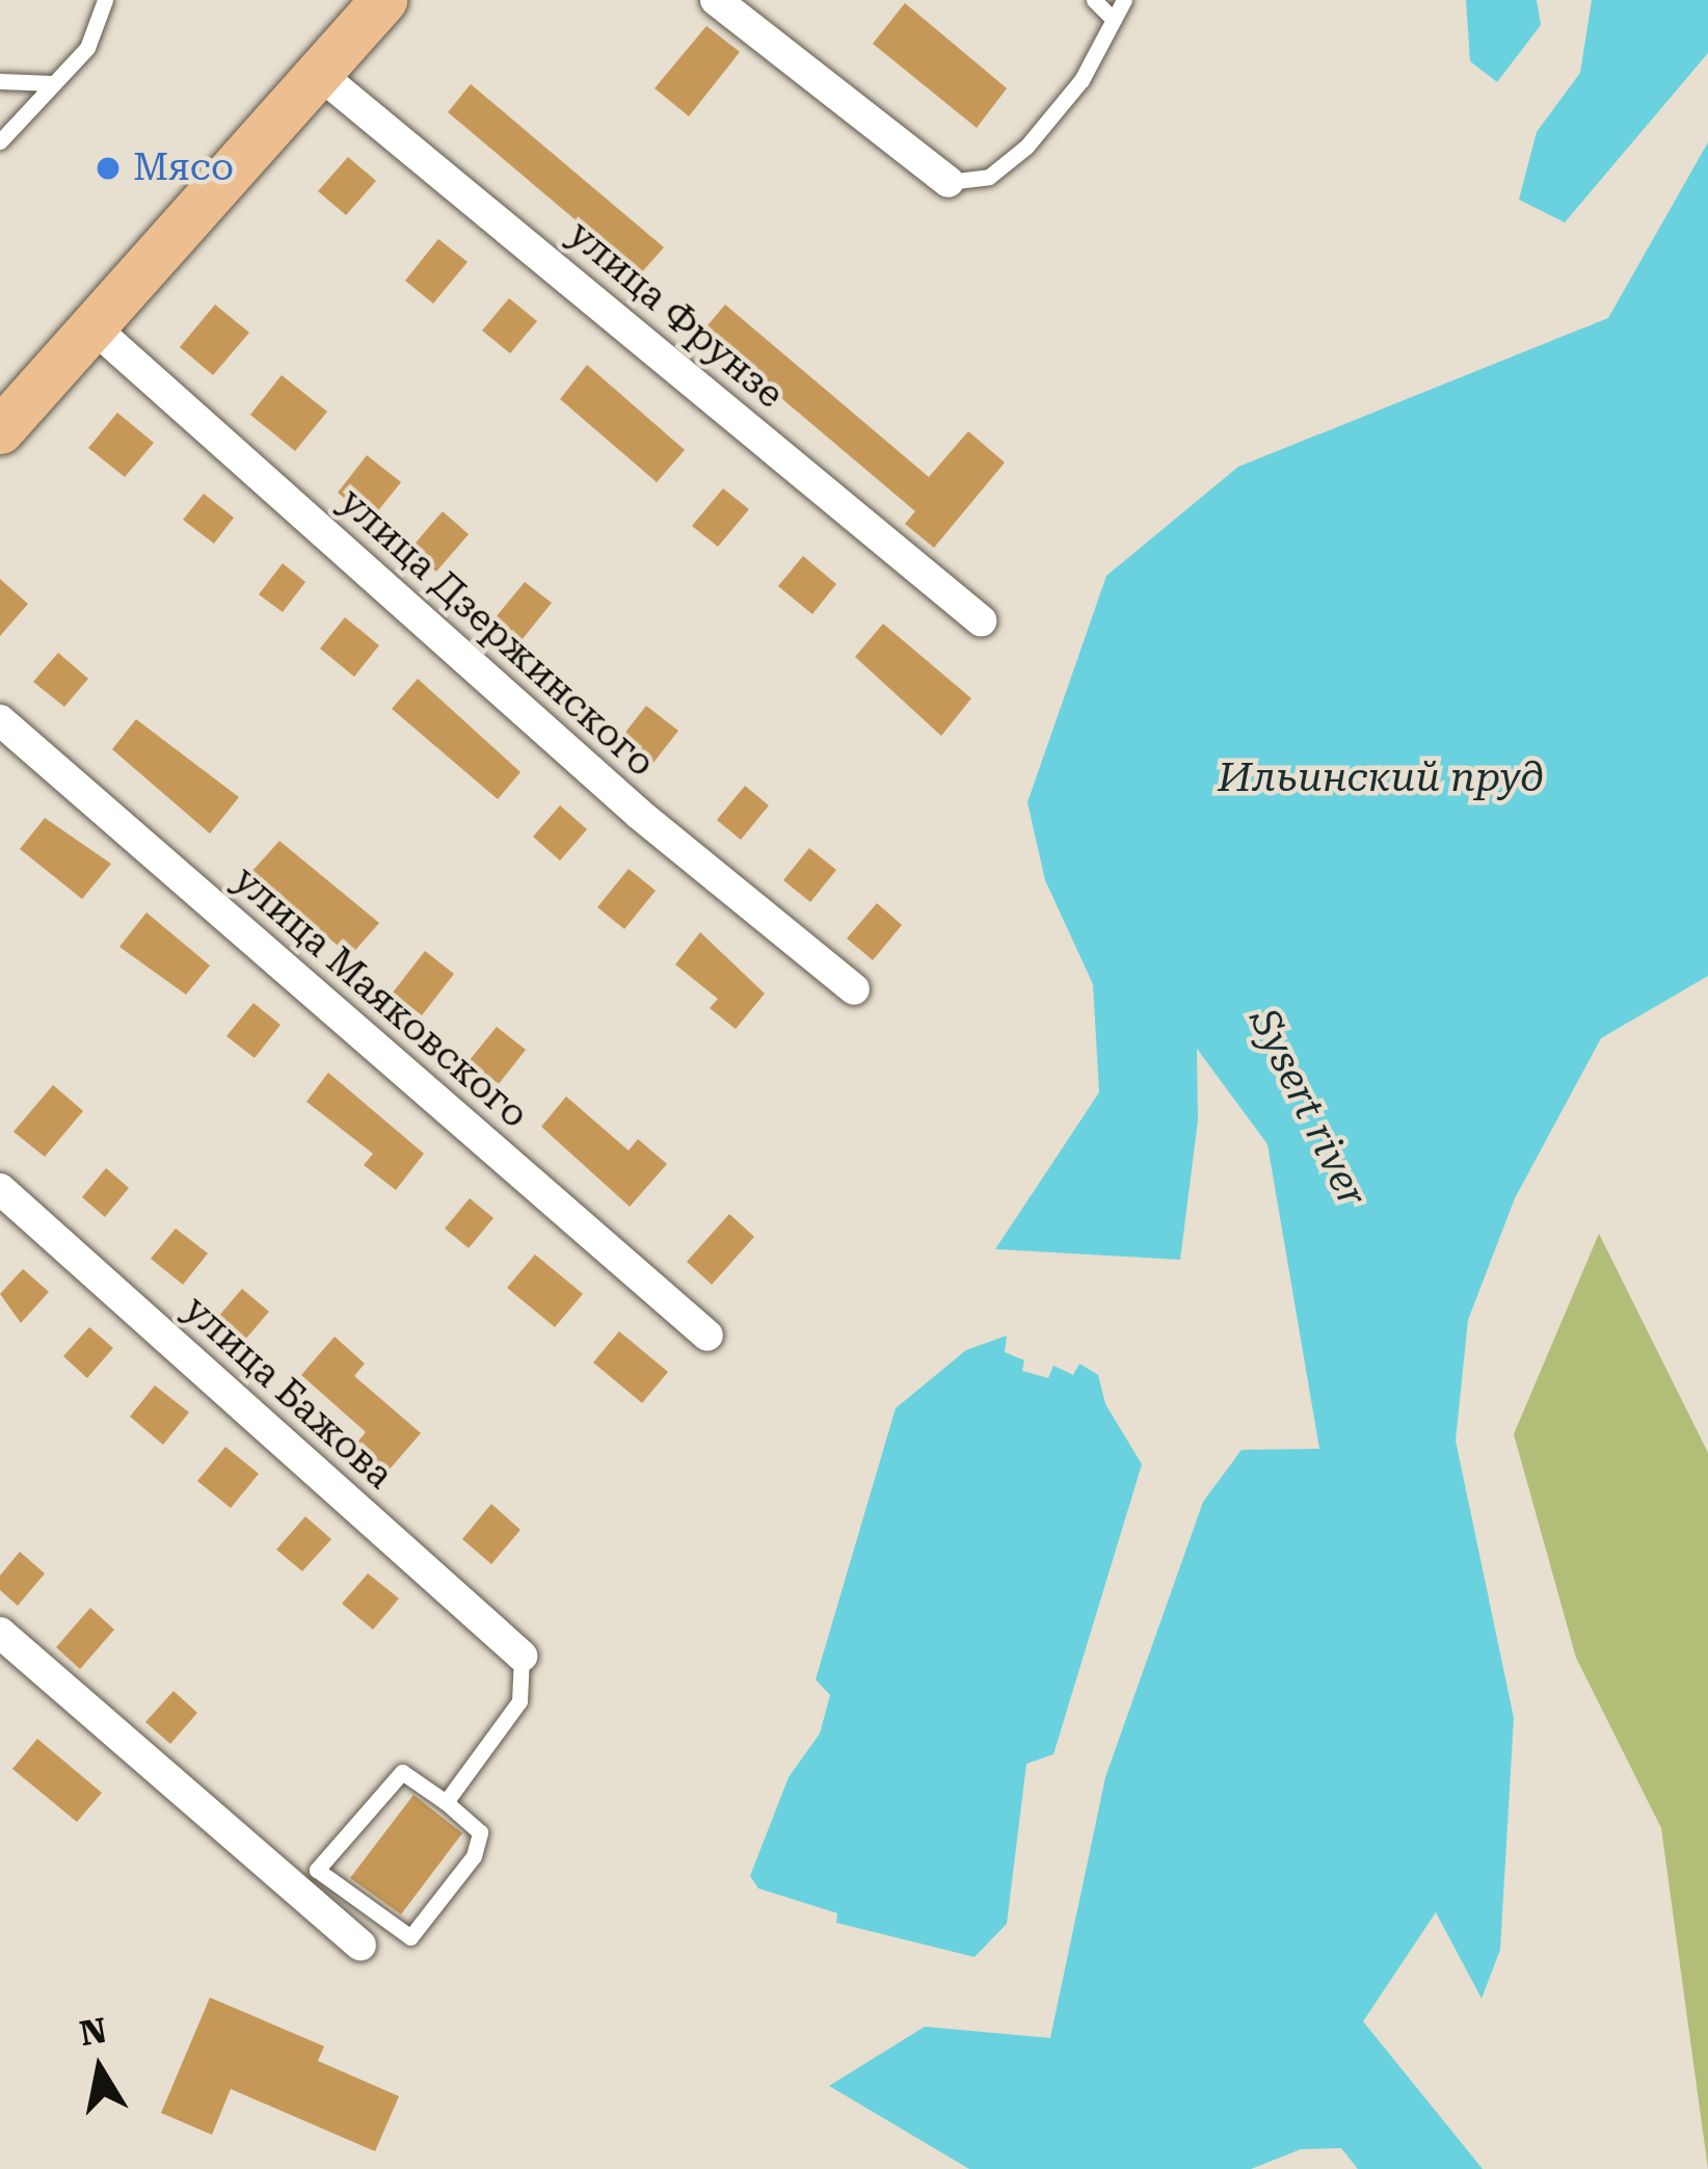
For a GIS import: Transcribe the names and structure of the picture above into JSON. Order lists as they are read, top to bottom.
{
  "streets": {
    "street": [
      "улица Фрунзе",
      "улица Дзержинского",
      "улица Маяковского",
      "улица Бажова"
    ]
  },
  "water": ["Ильинский пруд", "Sysert river"],
  "places": ["Мясо"],
  "north": "top"
}
